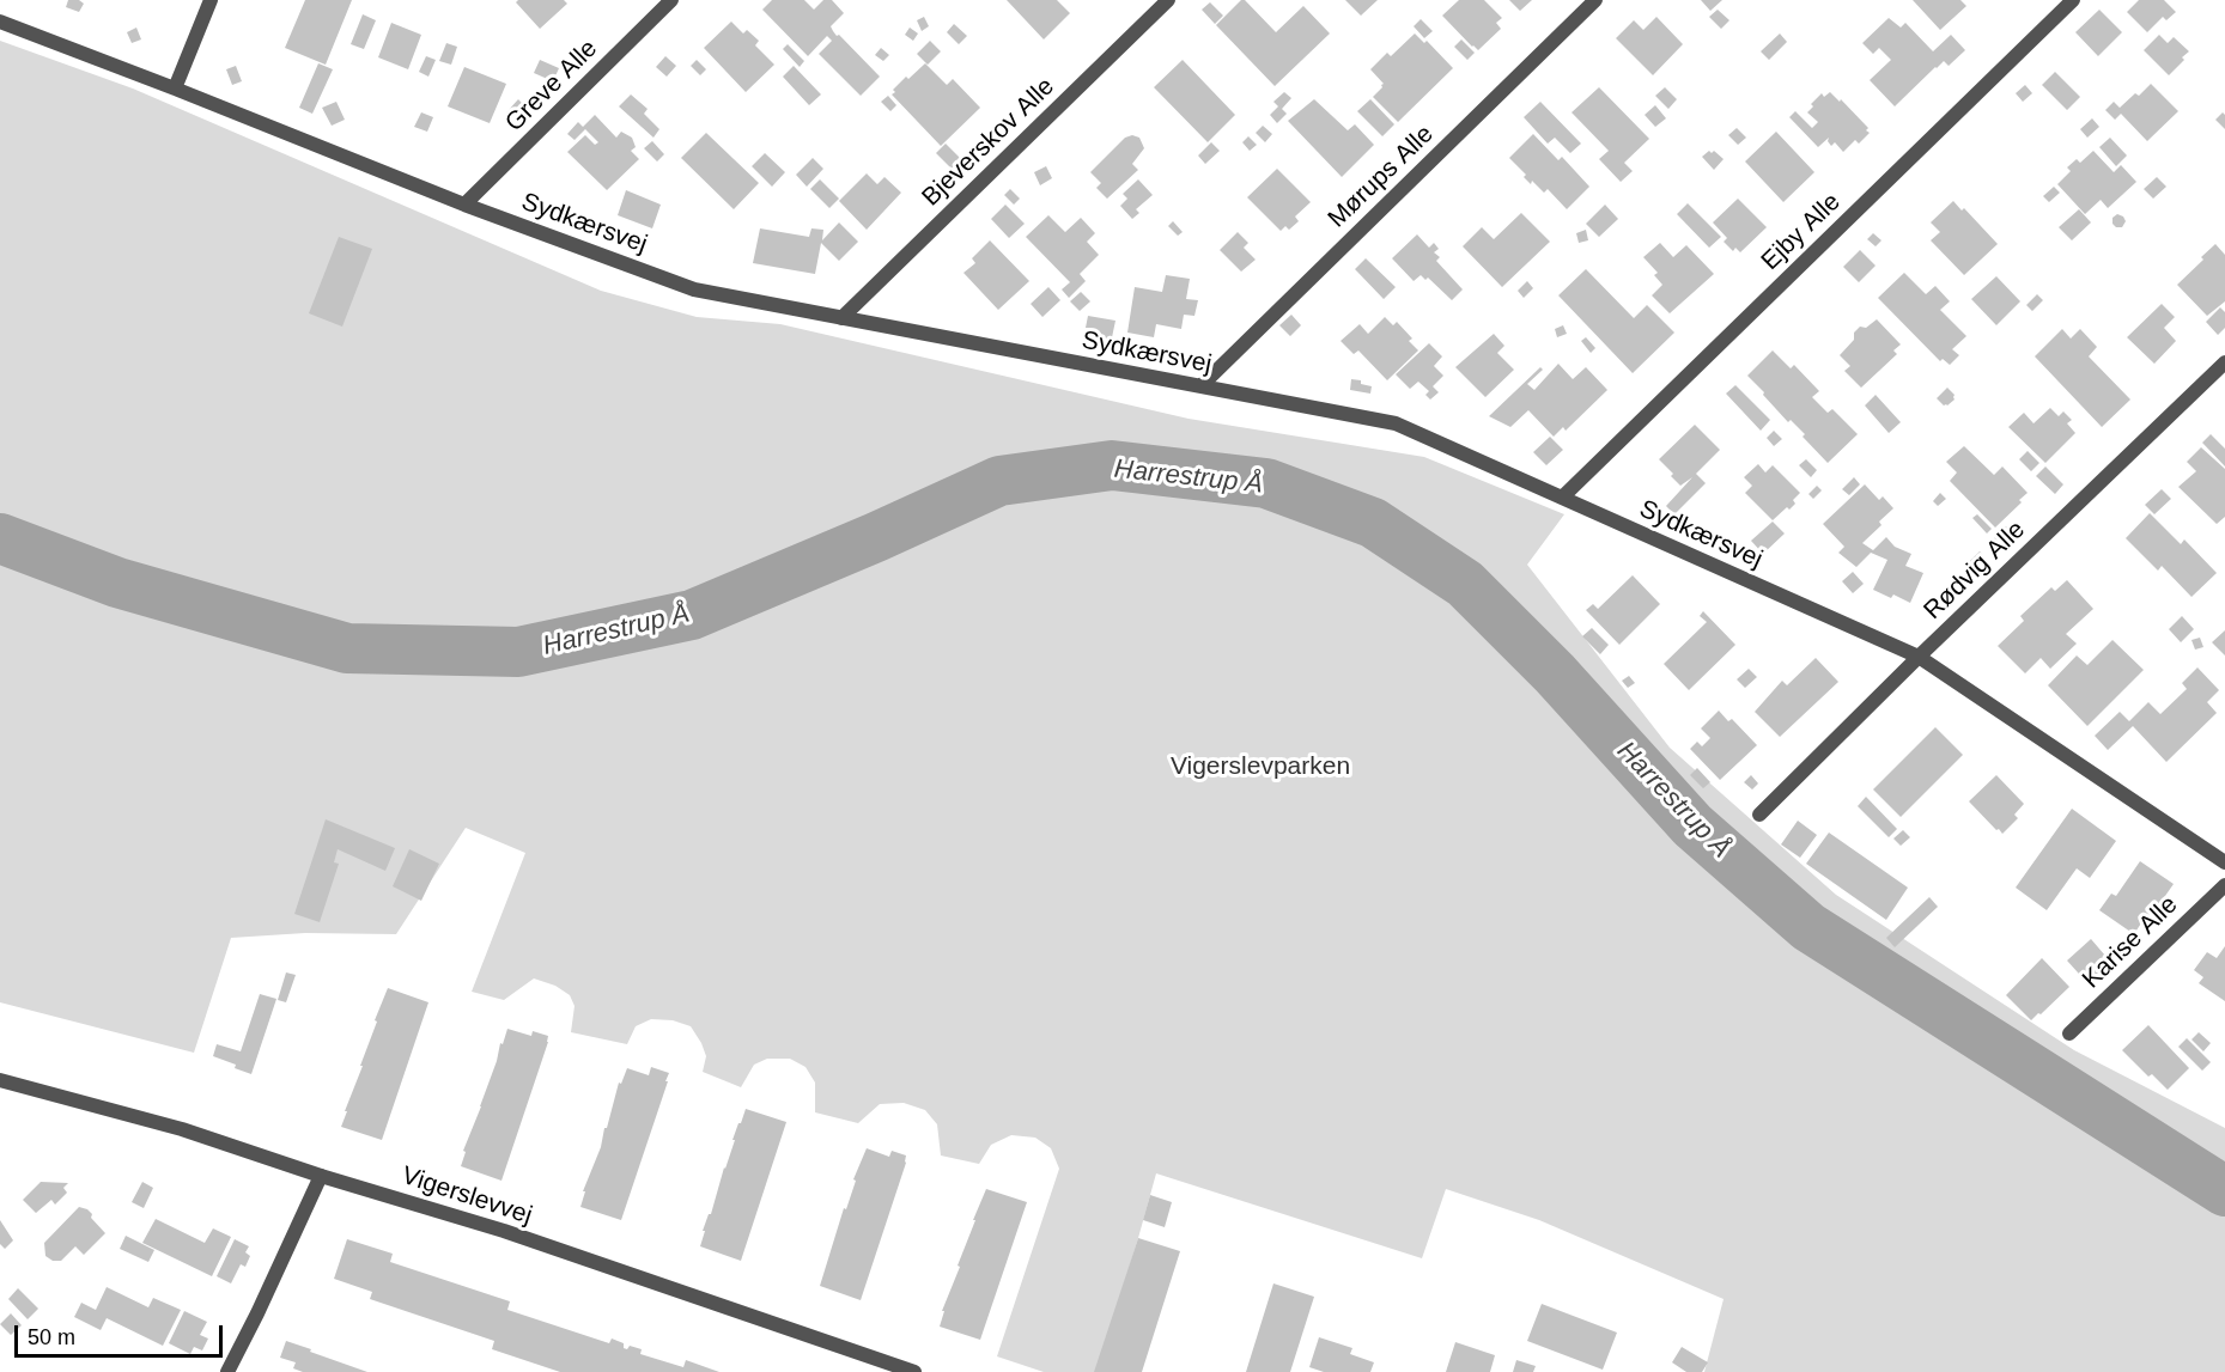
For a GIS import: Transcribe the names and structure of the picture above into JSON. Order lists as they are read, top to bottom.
{
  "streets": {
    "street": [
      "Greve Alle",
      "Bjeverskov Alle",
      "Mørups Alle",
      "Sydkærsvej",
      "Ejby Alle",
      "Rødvig Alle",
      "Karise Alle",
      "Vigerslevvej"
    ]
  },
  "crossings": [
    ["Greve Alle", "Sydkærsvej"],
    ["Bjeverskov Alle", "Sydkærsvej"],
    ["Mørups Alle", "Sydkærsvej"],
    ["Sydkærsvej", "Ejby Alle"],
    ["Sydkærsvej", "Rødvig Alle"]
  ],
  "water": ["Harrestrup Å"],
  "parks": ["Vigerslevparken"],
  "scale_bar": "50 m"
}
